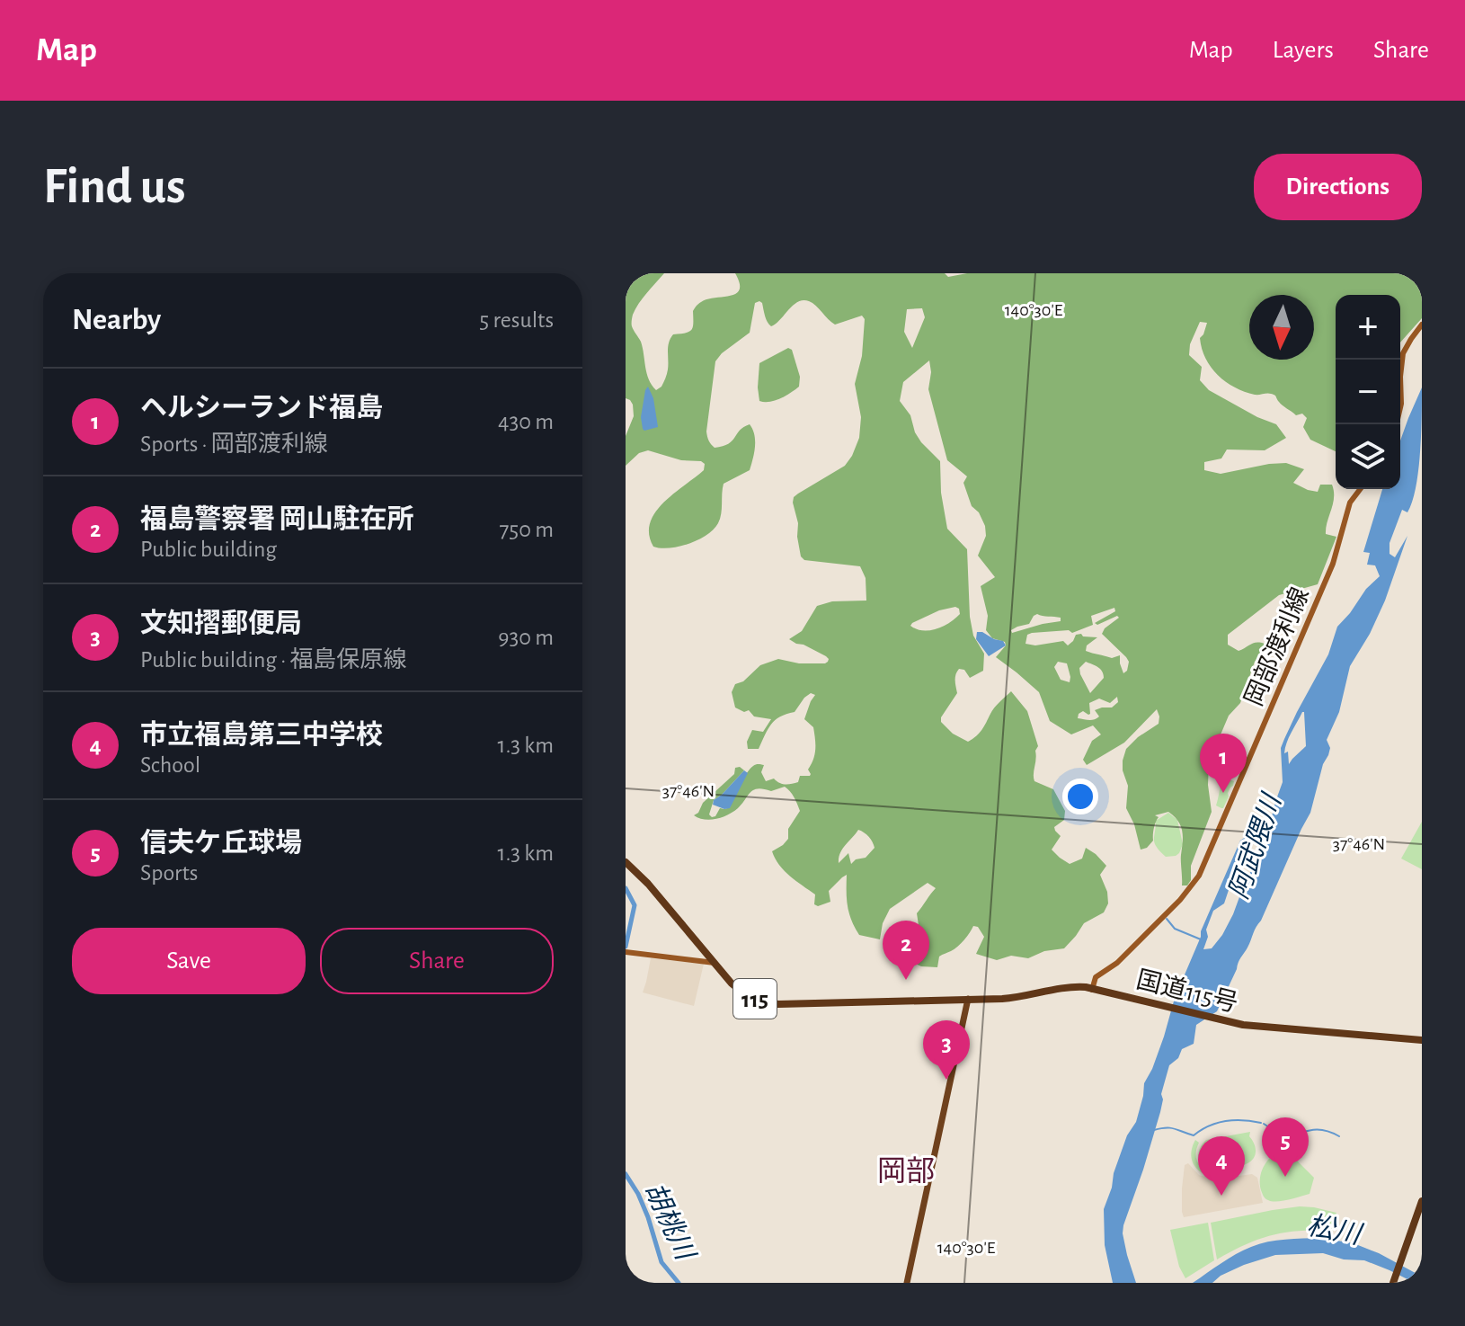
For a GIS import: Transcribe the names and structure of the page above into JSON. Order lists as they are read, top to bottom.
{
  "streets": {
    "highway": ["国道115号", "115"],
    "main road": ["岡部渡利線"]
  },
  "crossings": [
    ["岡部渡利線", "国道115号"]
  ],
  "districts": ["岡部"],
  "water": ["阿武隈川", "胡桃川", "松川"],
  "north": "bottom",
  "page": {
    "header": "Map",
    "nav": ["Map", "Layers", "Share"],
    "buttons": [
      "Directions",
      ["Save", "Share"]
    ],
    "title": "Find us",
    "heading": ["Nearby", "5 results"],
    "map_buttons": ["+", "−"],
    "list": [
      {
        "mark": "1",
        "name": "ヘルシーランド福島",
        "note": "Sports · 岡部渡利線",
        "value": "430 m"
      },
      {
        "mark": "2",
        "name": "福島警察署 岡山駐在所",
        "note": "Public building",
        "value": "750 m"
      },
      {
        "mark": "3",
        "name": "文知摺郵便局",
        "note": "Public building · 福島保原線",
        "value": "930 m"
      },
      {
        "mark": "4",
        "name": "市立福島第三中学校",
        "note": "School",
        "value": "1.3 km"
      },
      {
        "mark": "5",
        "name": "信夫ケ丘球場",
        "note": "Sports",
        "value": "1.3 km"
      }
    ],
    "pins": [
      "1",
      "2",
      "3",
      "5",
      "4"
    ]
  },
  "coordinates": ["140°30'E", "37°46'N"]
}
